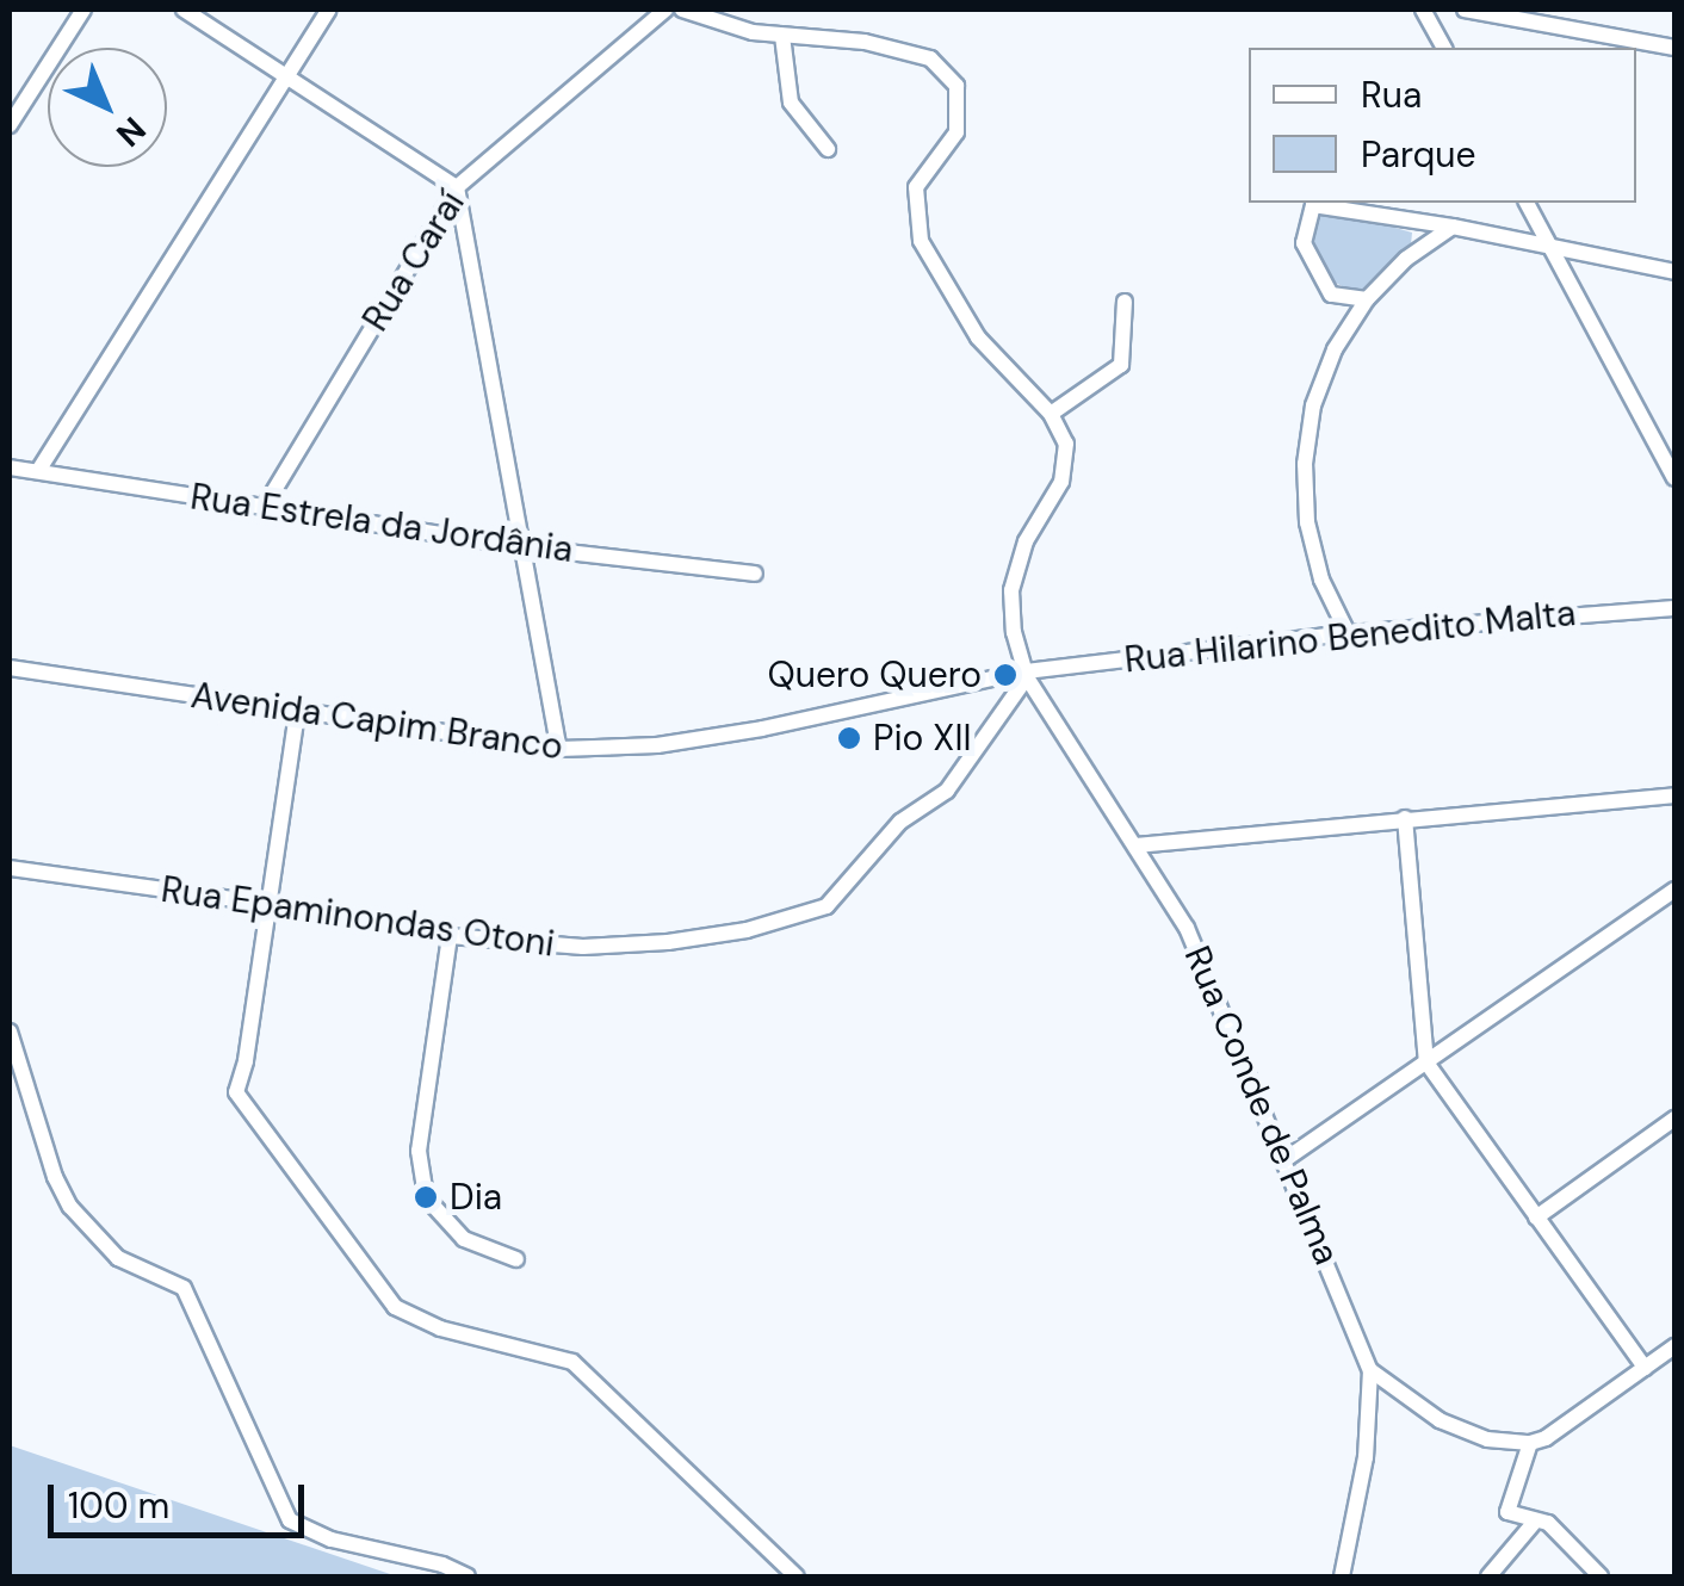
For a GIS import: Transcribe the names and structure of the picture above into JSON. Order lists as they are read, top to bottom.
{
  "streets": {
    "street": [
      "Rua Caraí",
      "Rua Estrela da Jordânia",
      "Rua Hilarino Benedito Malta",
      "Avenida Capim Branco",
      "Rua Epaminondas Otoni",
      "Rua Conde de Palma"
    ]
  },
  "crossings": [
    ["Rua Caraí", "Rua Estrela da Jordânia"],
    ["Rua Hilarino Benedito Malta", "Avenida Capim Branco"],
    ["Rua Hilarino Benedito Malta", "Rua Epaminondas Otoni"],
    ["Rua Hilarino Benedito Malta", "Rua Conde de Palma"],
    ["Avenida Capim Branco", "Rua Epaminondas Otoni"],
    ["Avenida Capim Branco", "Rua Conde de Palma"],
    ["Rua Epaminondas Otoni", "Rua Conde de Palma"]
  ],
  "places": ["Quero Quero", "Pio XII", "Dia"],
  "legend": ["Rua", "Parque"],
  "scale_bar": "100 m",
  "north": "bottom right"
}
